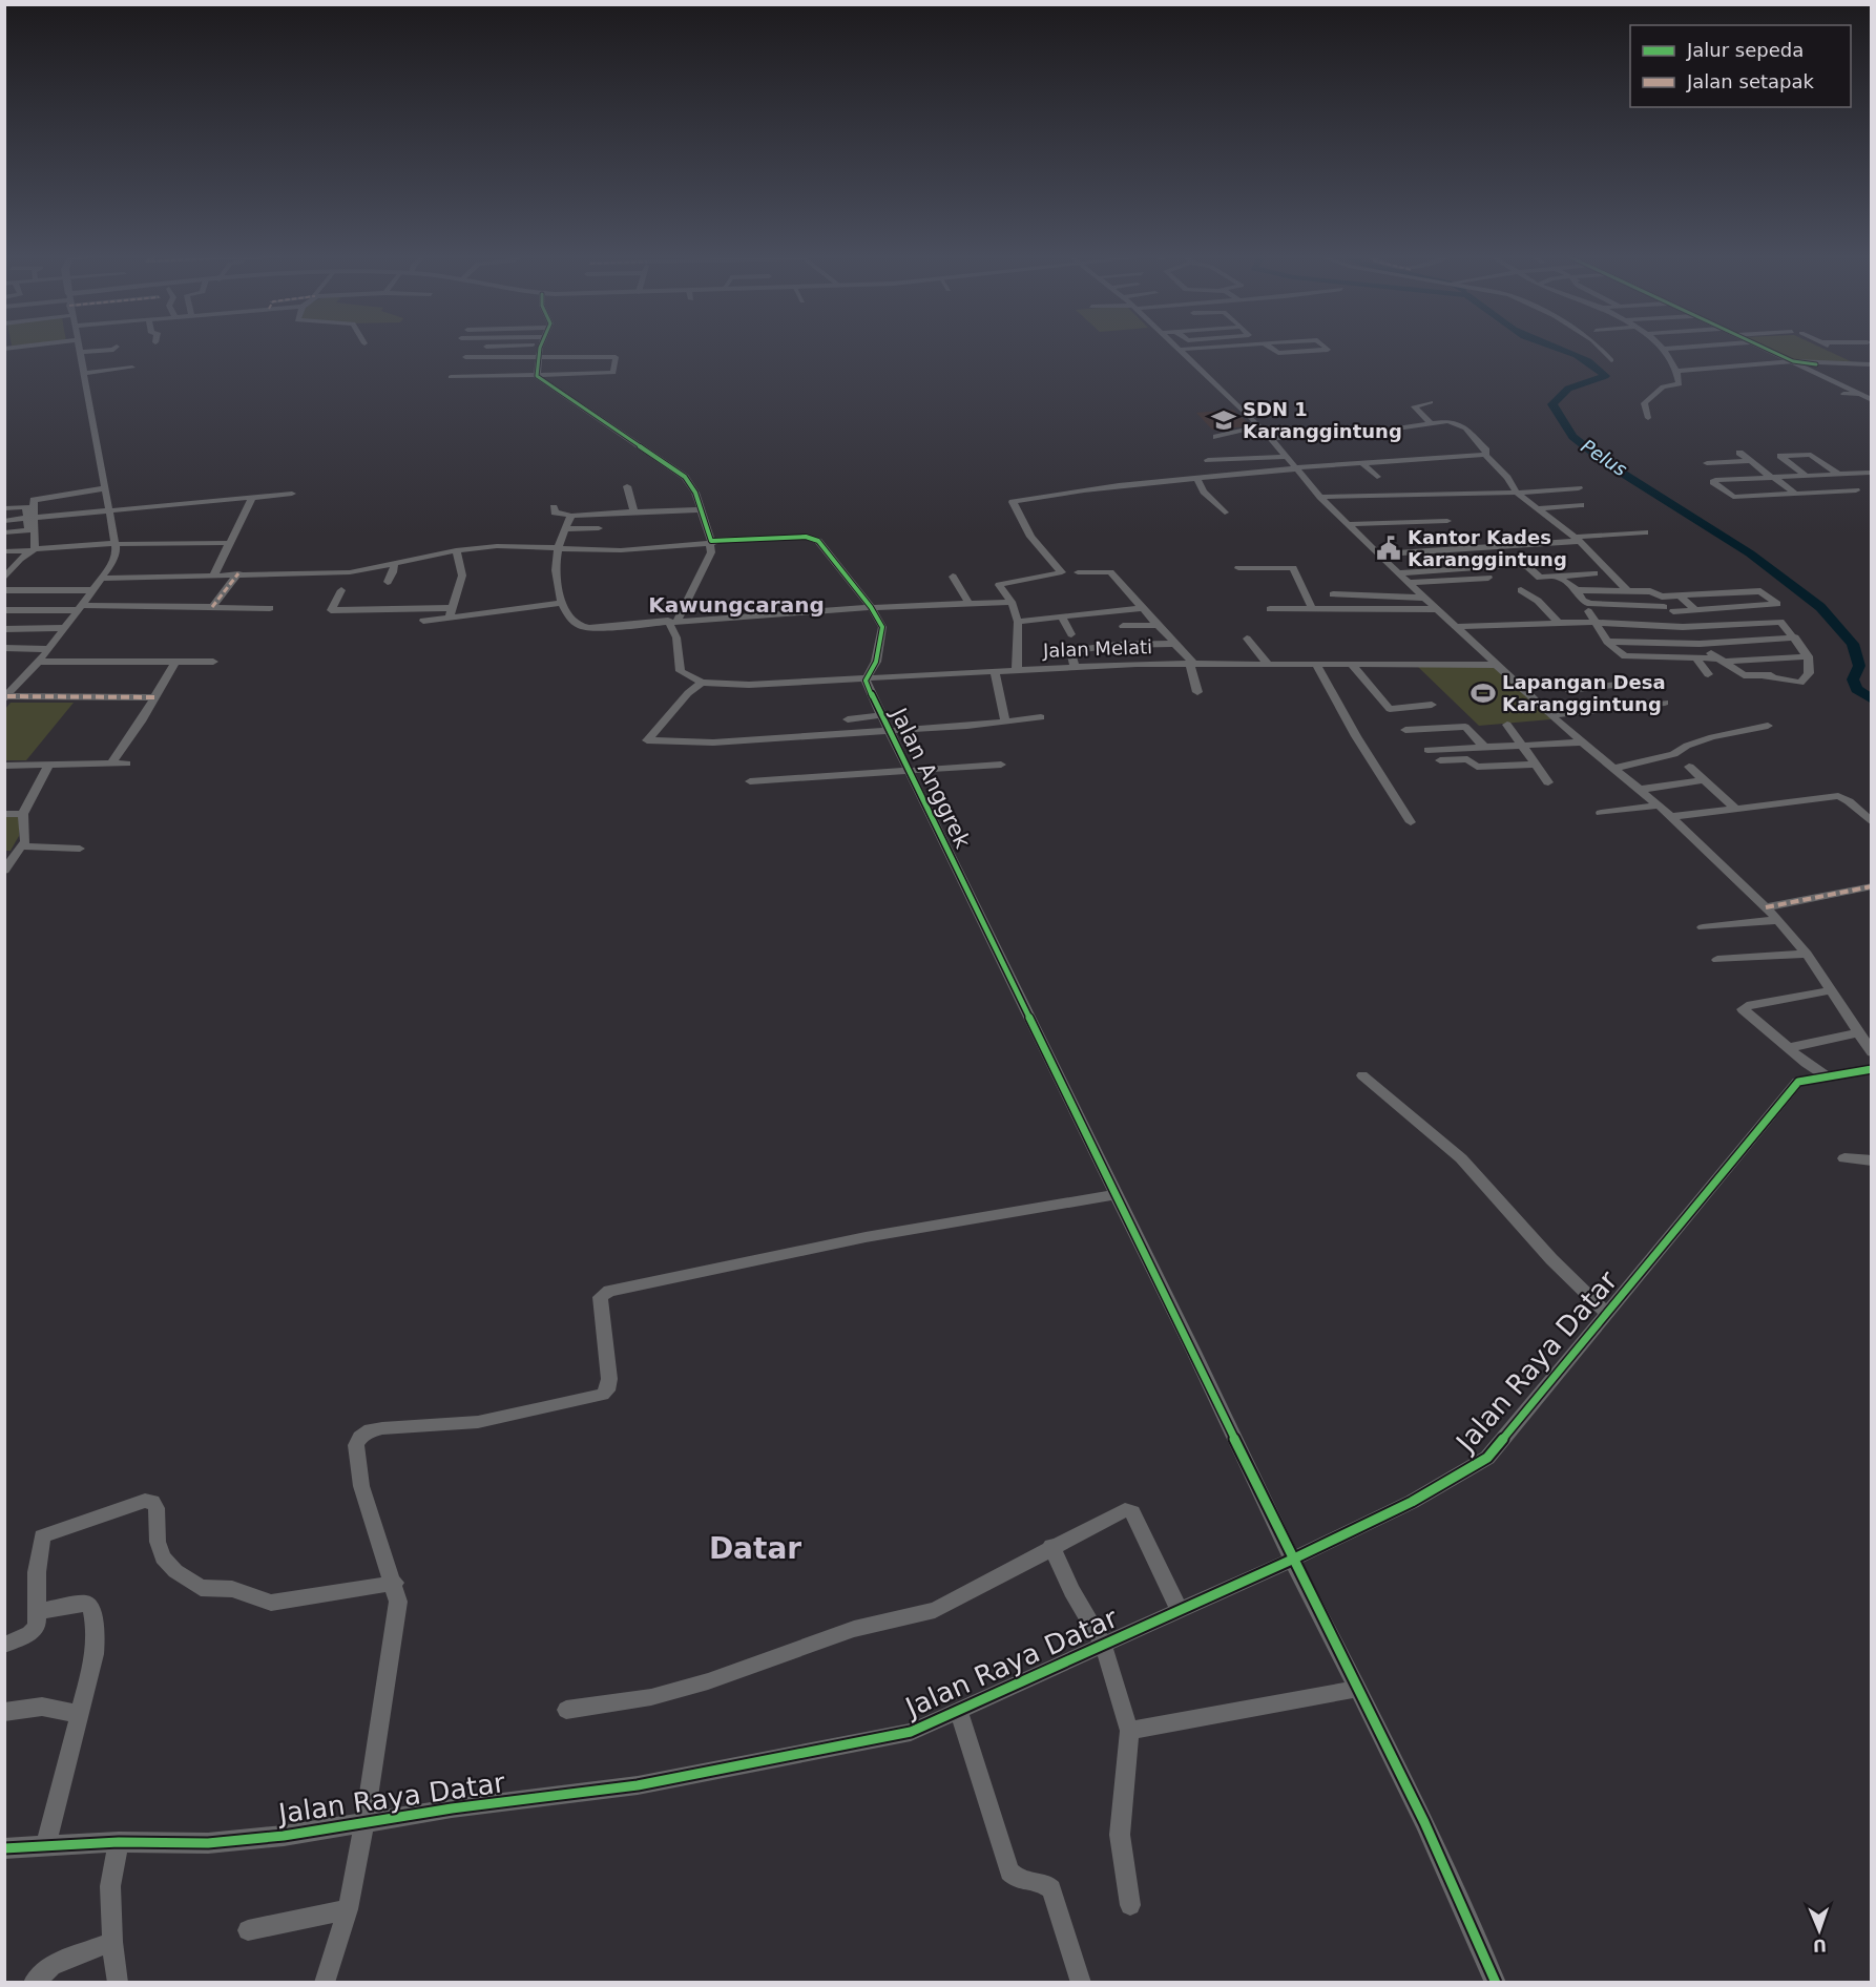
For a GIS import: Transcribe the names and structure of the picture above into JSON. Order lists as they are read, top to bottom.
{
  "streets": {
    "street": ["Jalan Melati", "Jalan Anggrek", "Jalan Raya Datar"]
  },
  "crossings": [
    ["Jalan Melati", "Jalan Anggrek"],
    ["Jalan Anggrek", "Jalan Raya Datar"]
  ],
  "districts": ["Kawungcarang", "Datar"],
  "water": ["Pelus"],
  "places": {
    "school or university": ["SDN 1 Karanggintung"],
    "public building": ["Kantor Kades Karanggintung"],
    "sports": ["Lapangan Desa Karanggintung"]
  },
  "legend": ["Jalur sepeda", "Jalan setapak"],
  "north": "bottom"
}
